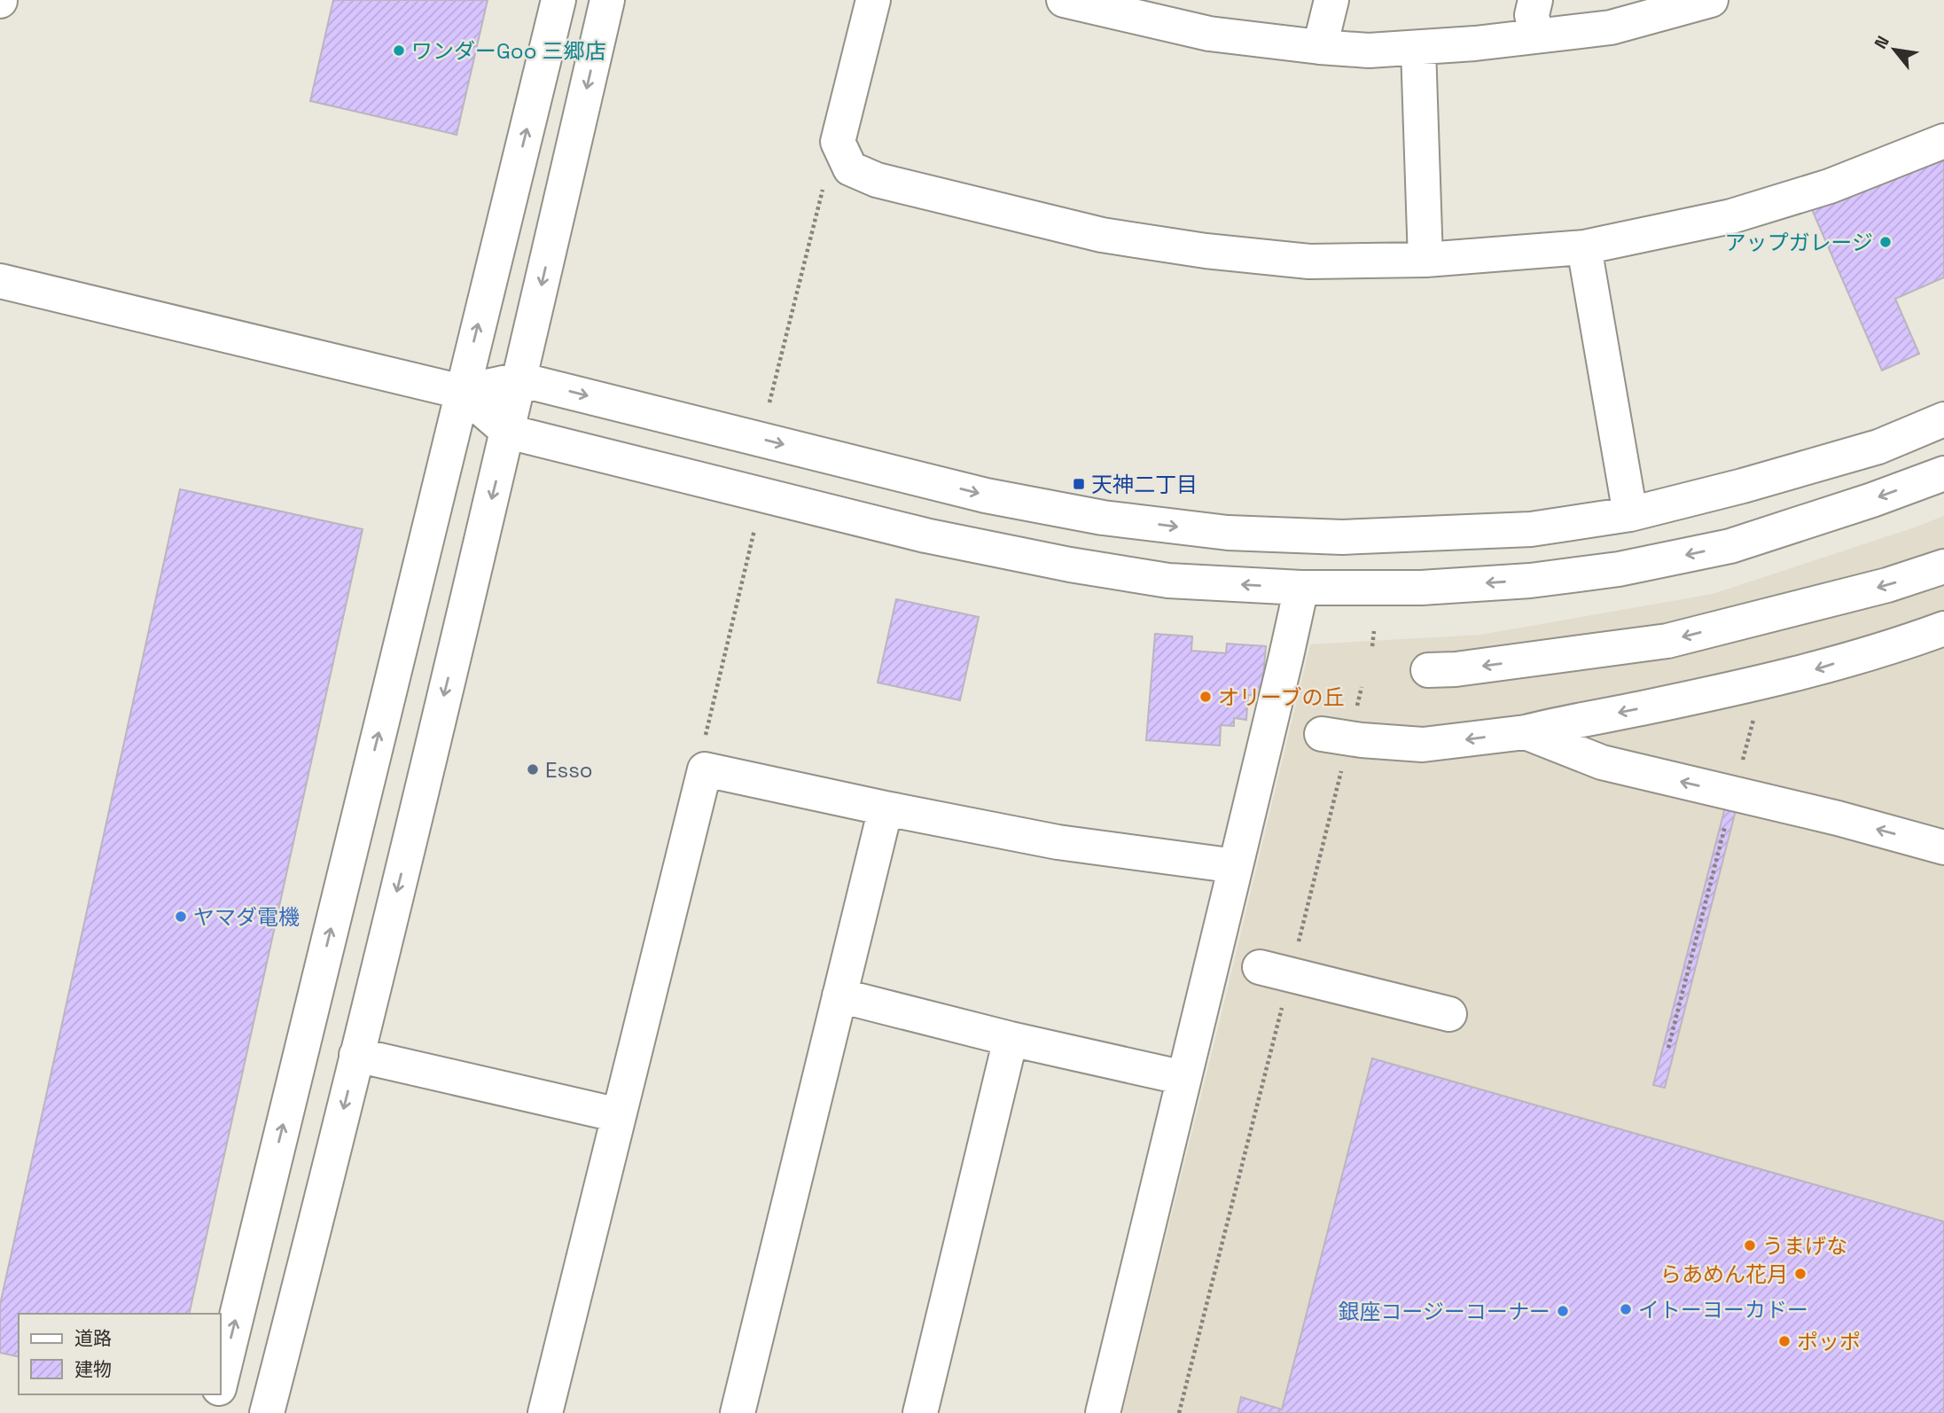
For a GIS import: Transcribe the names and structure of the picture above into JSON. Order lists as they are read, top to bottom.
{
  "places": {
    "other": [
      "ワンダーGoo 三郷店",
      "アップガレージ",
      "オリーブの丘",
      "Esso",
      "ヤマダ電機",
      "うまげな",
      "らあめん花月",
      "イトーヨーカドー",
      "銀座コージーコーナー",
      "ポッポ"
    ],
    "transit": ["天神二丁目"]
  },
  "legend": ["道路", "建物"],
  "north": "top left"
}
